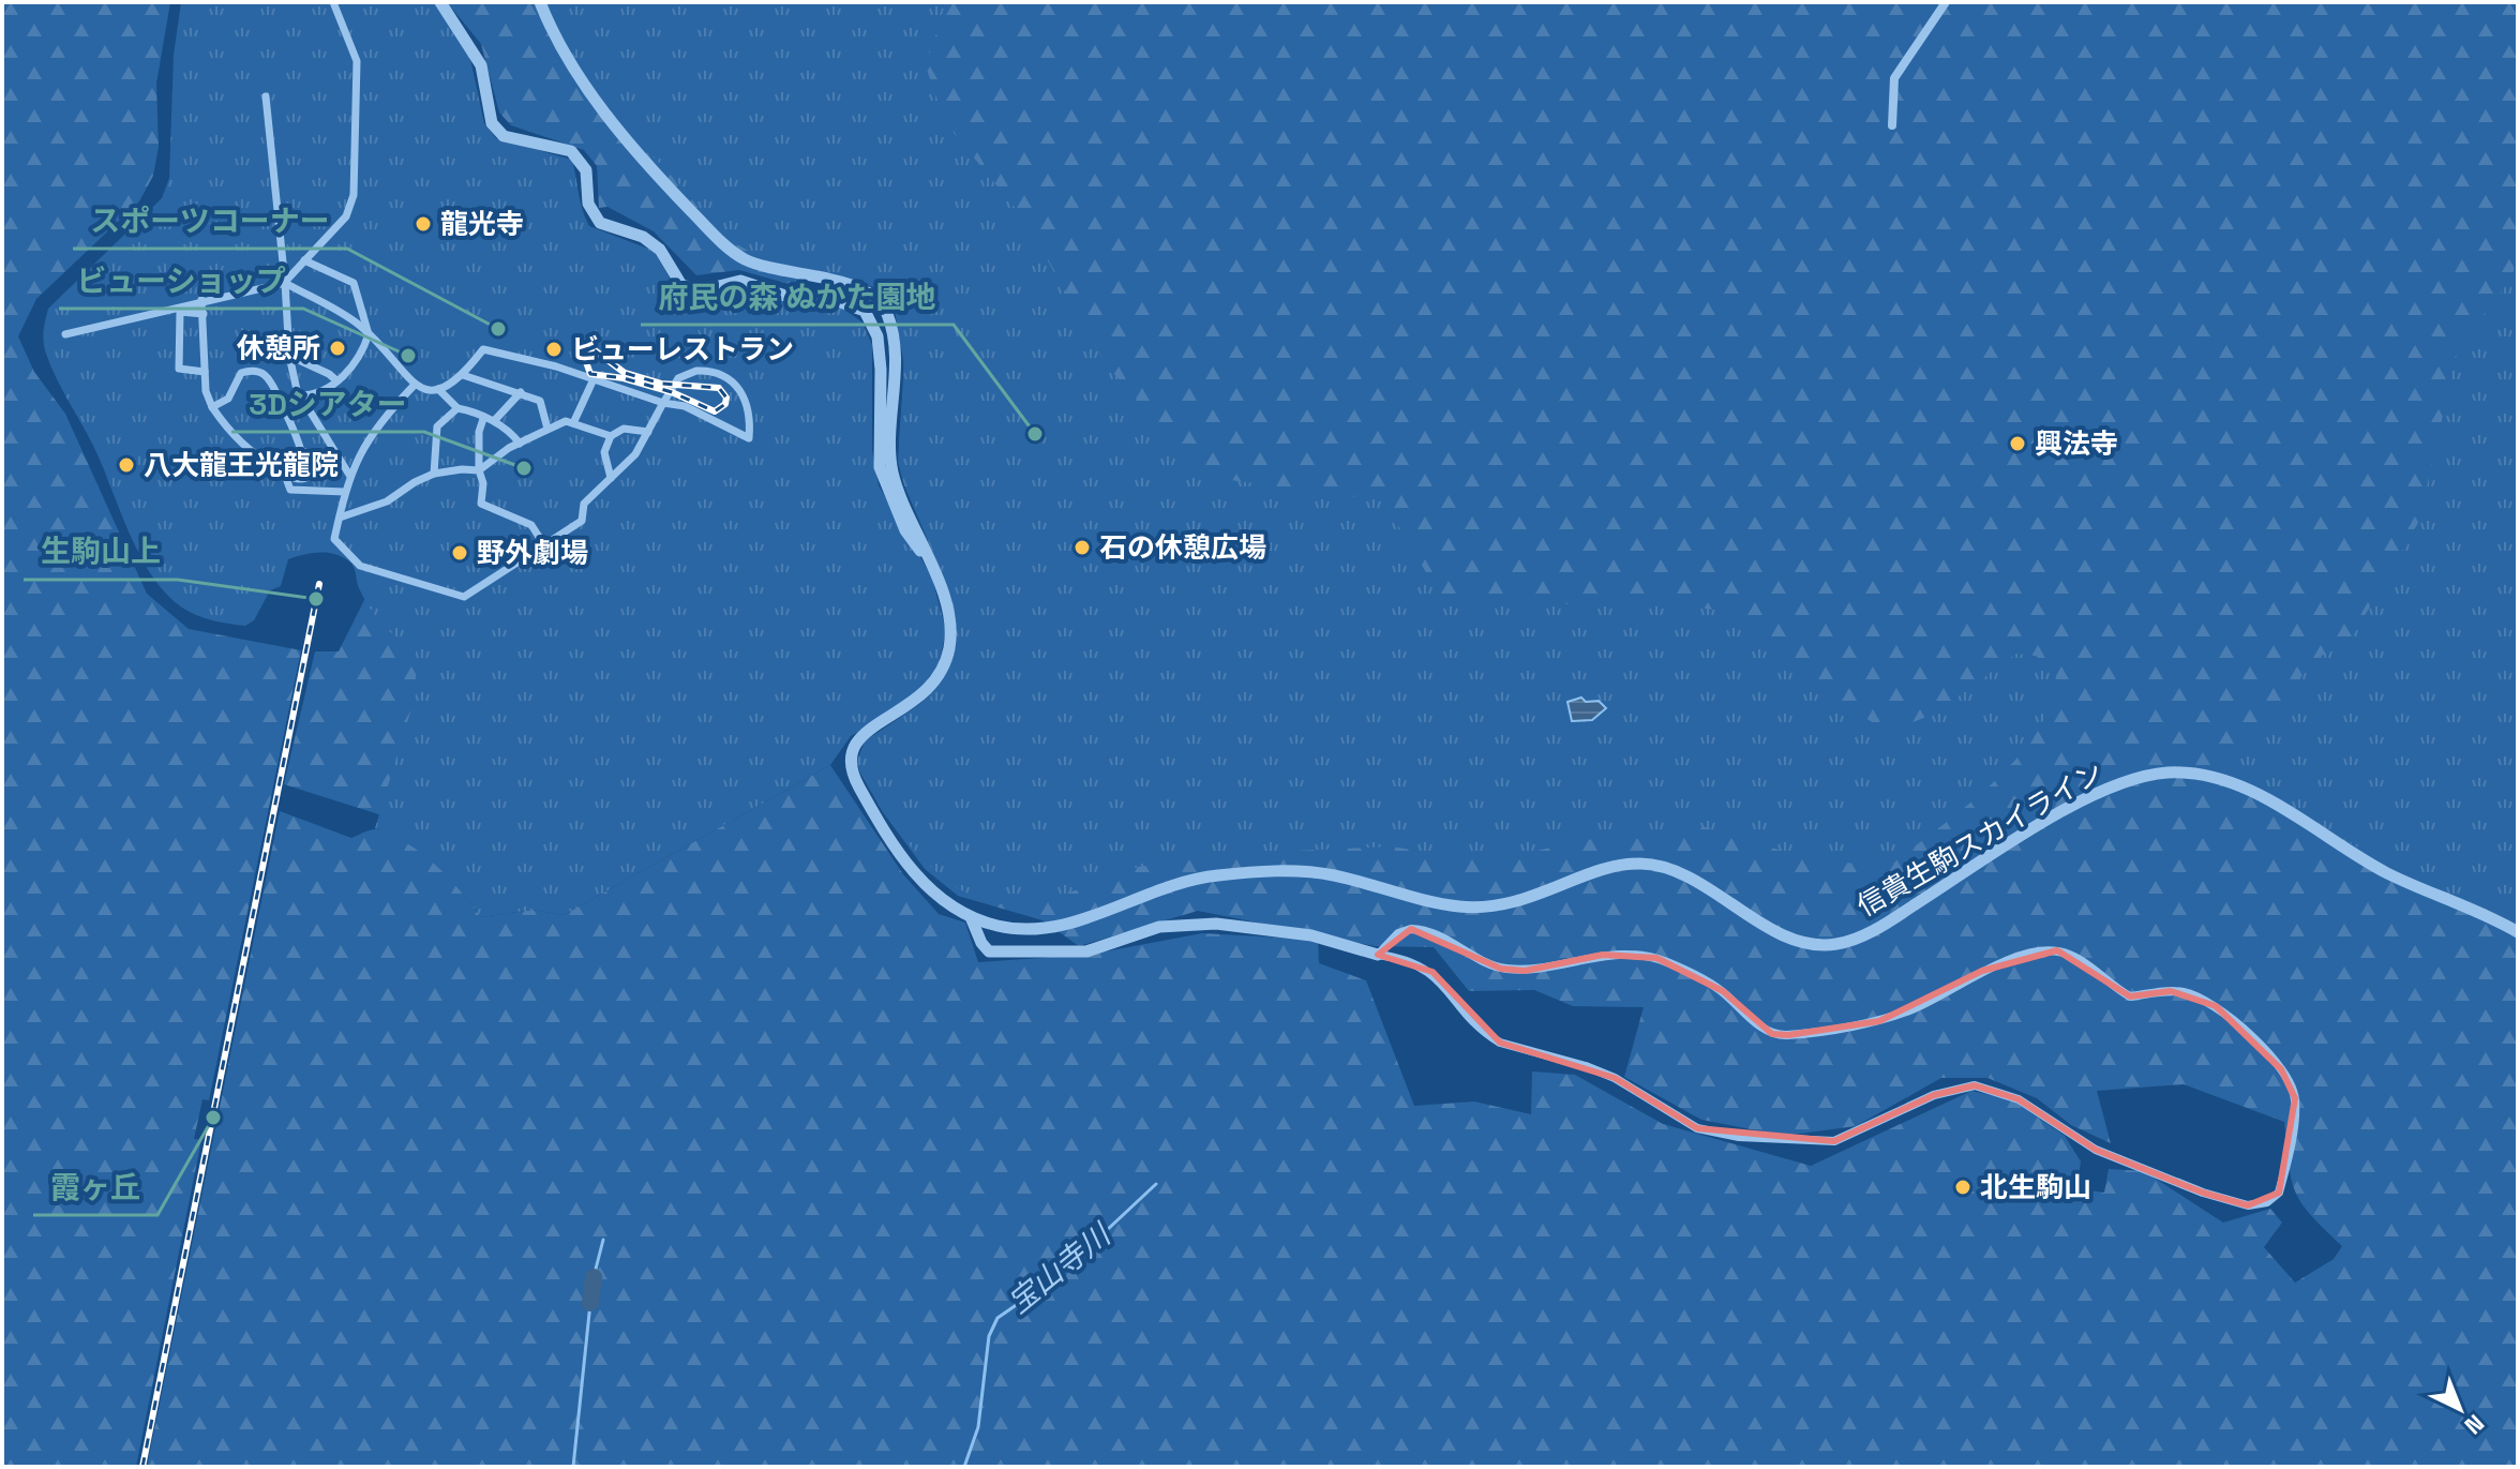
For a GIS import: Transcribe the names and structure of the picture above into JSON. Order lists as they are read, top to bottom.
{
  "streets": {
    "street": ["信貴生駒スカイライン"]
  },
  "water": ["宝山寺川"],
  "places": [
    "龍光寺",
    "スポーツコーナー",
    "休憩所",
    "ビューレストラン",
    "ビューショップ",
    "府民の森 ぬかた園地",
    "興法寺",
    "八大龍王光龍院",
    "3Dシアター",
    "石の休憩広場",
    "野外劇場",
    "生駒山上",
    "霞ヶ丘",
    "北生駒山"
  ],
  "north": "bottom right"
}
